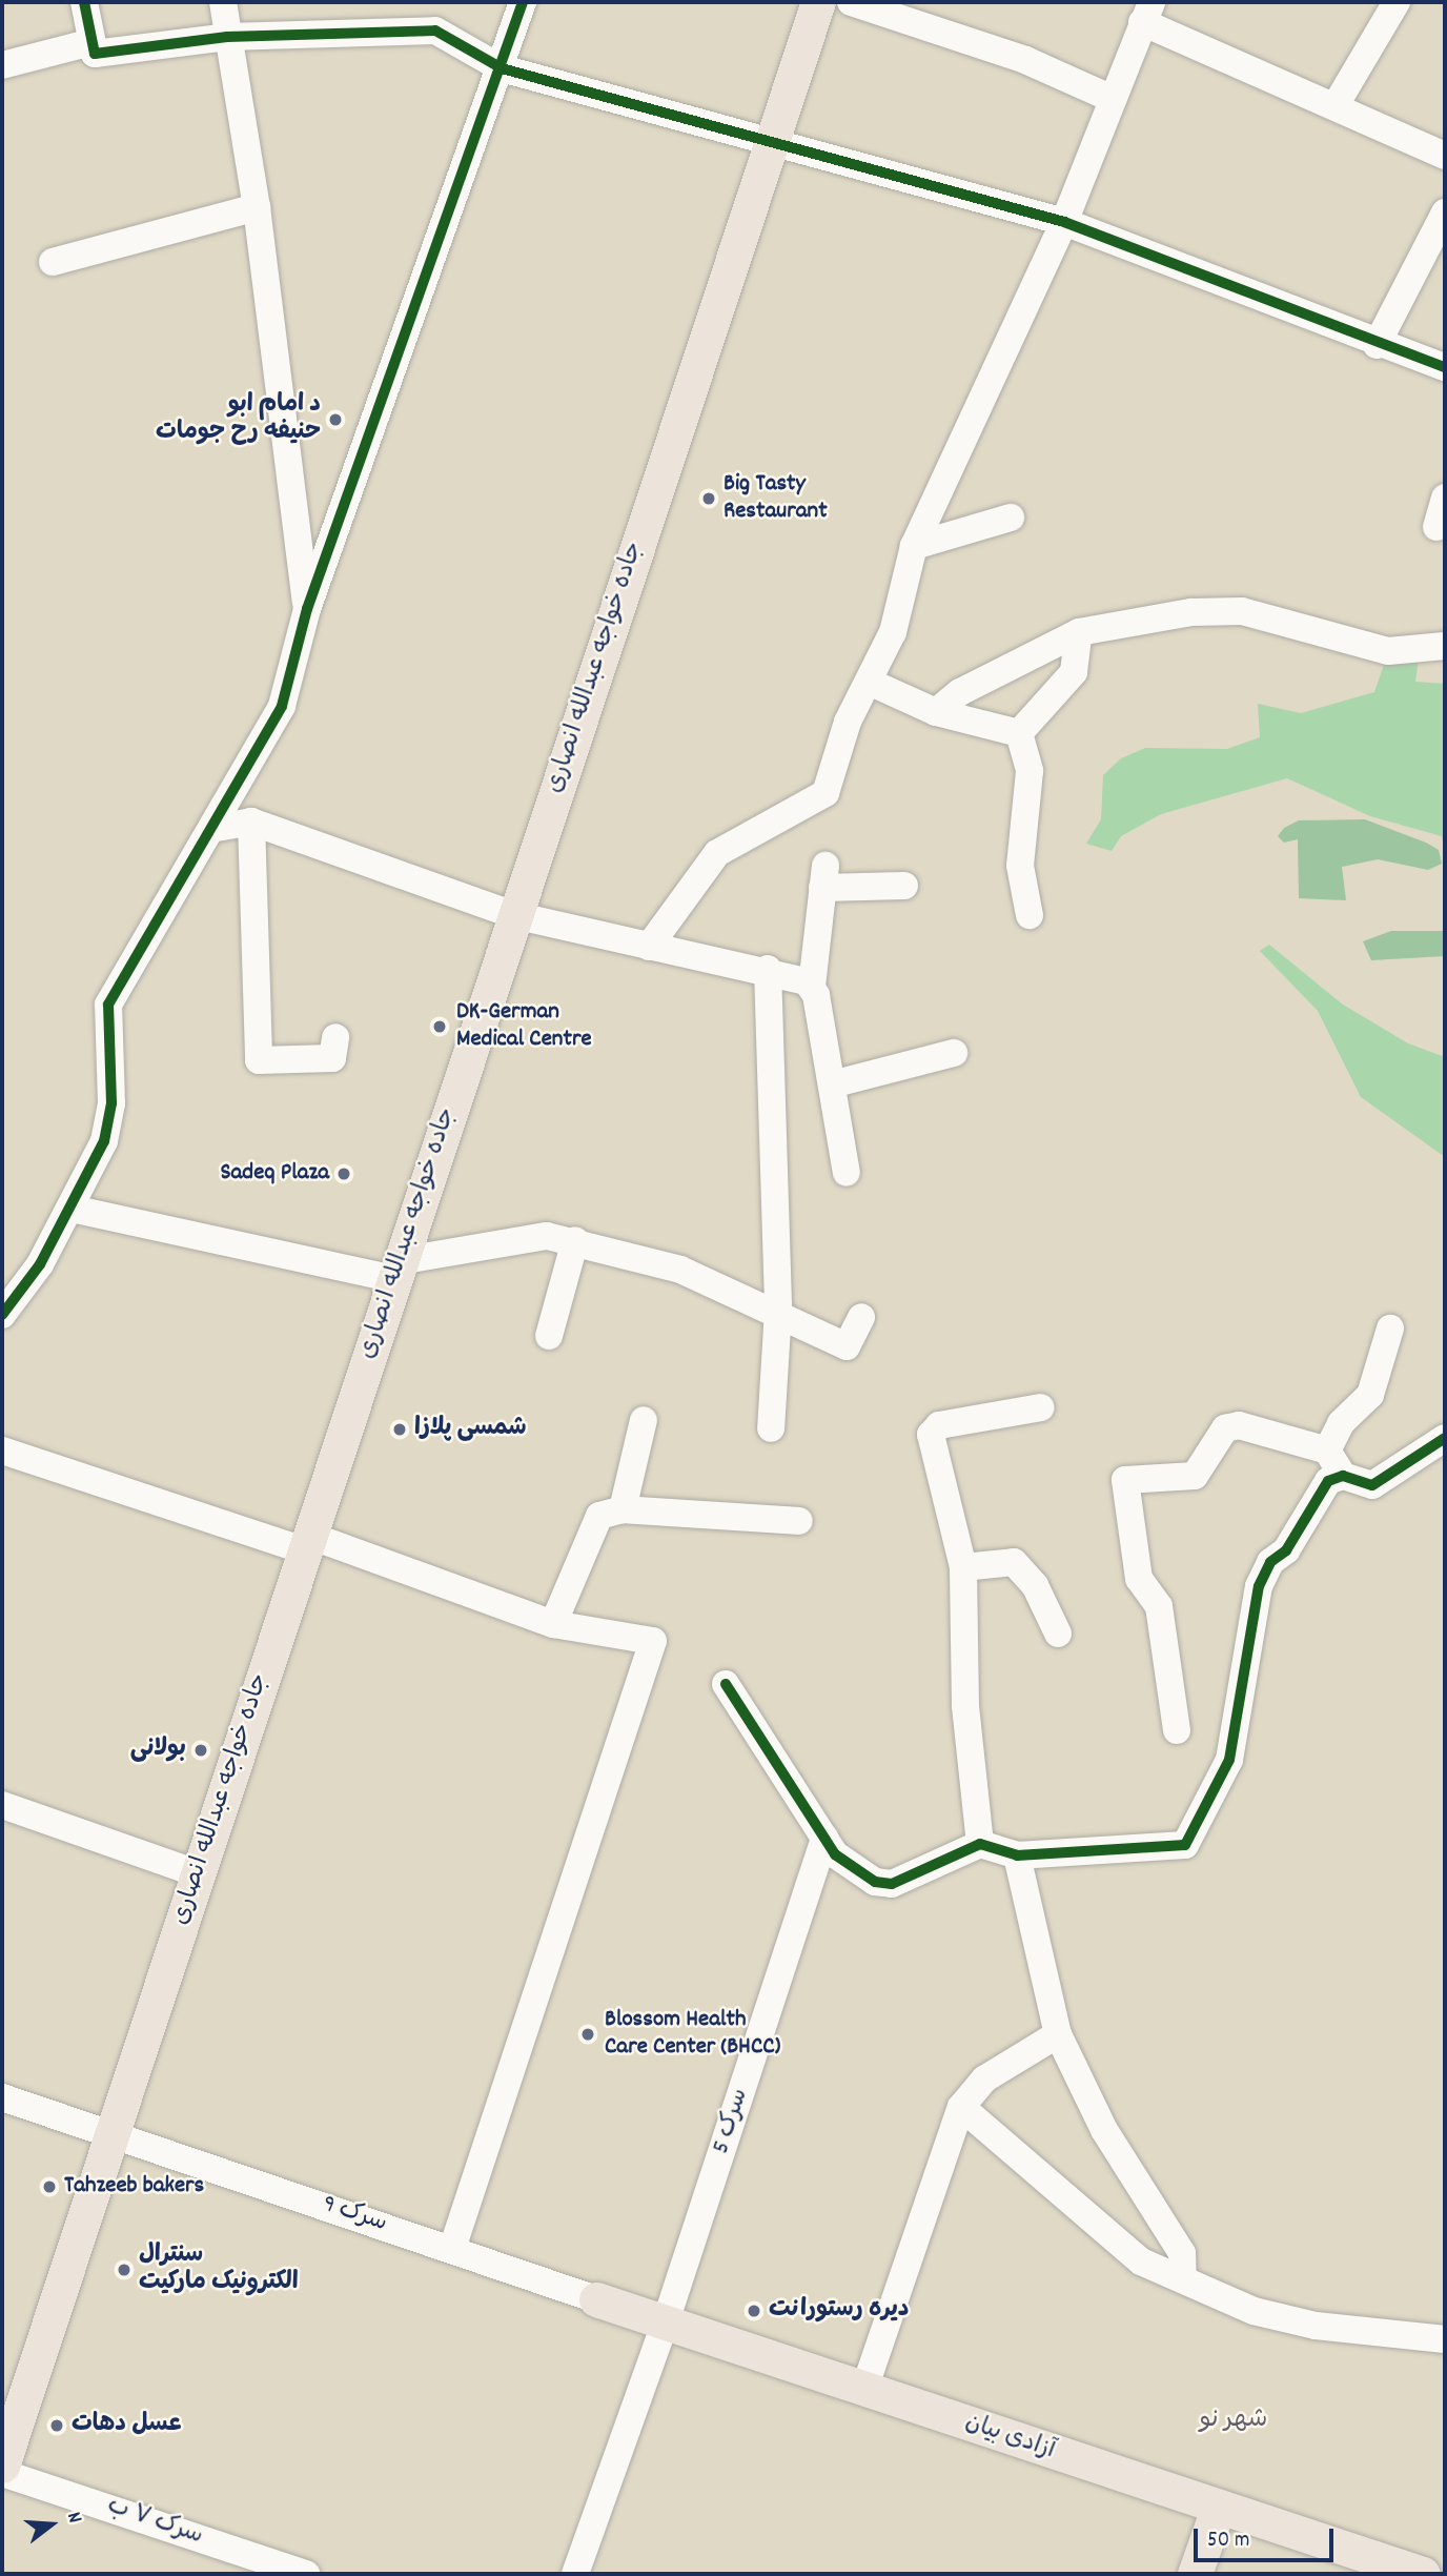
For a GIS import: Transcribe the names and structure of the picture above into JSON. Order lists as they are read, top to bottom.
{
  "streets": {
    "main road": ["جاده خواجه عبدالله انصاری", "آزادی بیان"],
    "street": ["سرک 5", "سرک 9", "سرک ۷ ب"]
  },
  "crossings": [
    ["جاده خواجه عبدالله انصاری", "سرک 9"],
    ["سرک 5", "آزادی بیان"],
    ["سرک 9", "آزادی بیان"]
  ],
  "districts": ["شهر نو"],
  "places": [
    "د امام ابو حنیفه رح جومات",
    "Big Tasty Restaurant",
    "DK-German Medical Centre",
    "Sadeq Plaza",
    "شمسی پلازا",
    "بولانی",
    "Blossom Health Care Center (BHCC)",
    "Tahzeeb bakers",
    "سنترال الکترونیک مارکیت",
    "دیره رستورانت",
    "عسل دهات"
  ],
  "scale_bar": "50 m",
  "north": "right"
}
